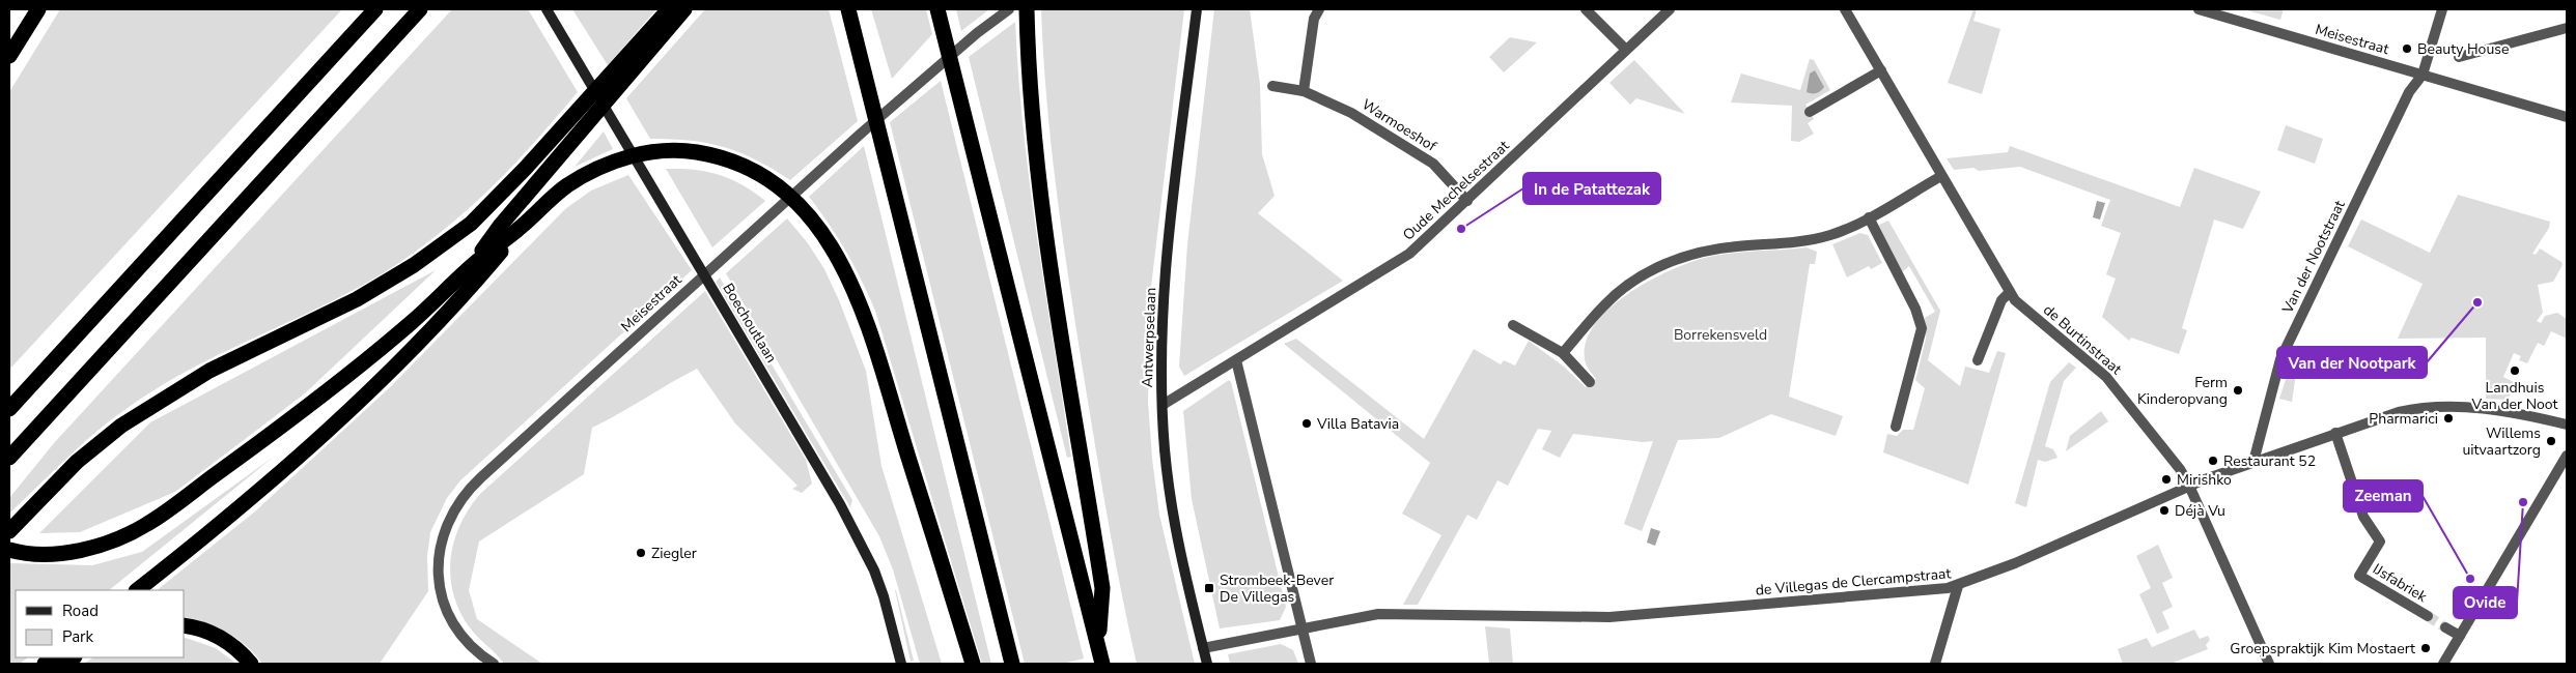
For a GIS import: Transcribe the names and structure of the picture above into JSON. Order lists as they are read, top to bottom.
{
  "streets": {
    "main road": ["Boechoutlaan", "Antwerpselaan"],
    "street": [
      "Meisestraat",
      "Warmoeshof",
      "Oude Mechelsestraat",
      "Van der Nootstraat",
      "de Burtinstraat",
      "de Villegas de Clercampstraat",
      "IJsfabriek"
    ]
  },
  "crossings": [
    ["Meisestraat", "Van der Nootstraat"],
    ["Warmoeshof", "Oude Mechelsestraat"],
    ["Oude Mechelsestraat", "Antwerpselaan"],
    ["Van der Nootstraat", "de Villegas de Clercampstraat"],
    ["Antwerpselaan", "de Villegas de Clercampstraat"],
    ["de Burtinstraat", "de Villegas de Clercampstraat"],
    ["de Villegas de Clercampstraat", "IJsfabriek"]
  ],
  "parks": ["Borrekensveld"],
  "places": {
    "other": [
      "Beauty House",
      "In de Patattezak",
      "Van der Nootpark",
      "Landhuis Van der Noot",
      "Ferm Kinderopvang",
      "Pharmarici",
      "Villa Batavia",
      "Willems uitvaartzorg",
      "Restaurant 52",
      "Mirishko",
      "Ovide",
      "Déjà Vu",
      "Ziegler",
      "Zeeman",
      "Groepspraktijk Kim Mostaert"
    ],
    "transit": ["Strombeek-Bever De Villegas"]
  },
  "legend": ["Road", "Park"]
}
